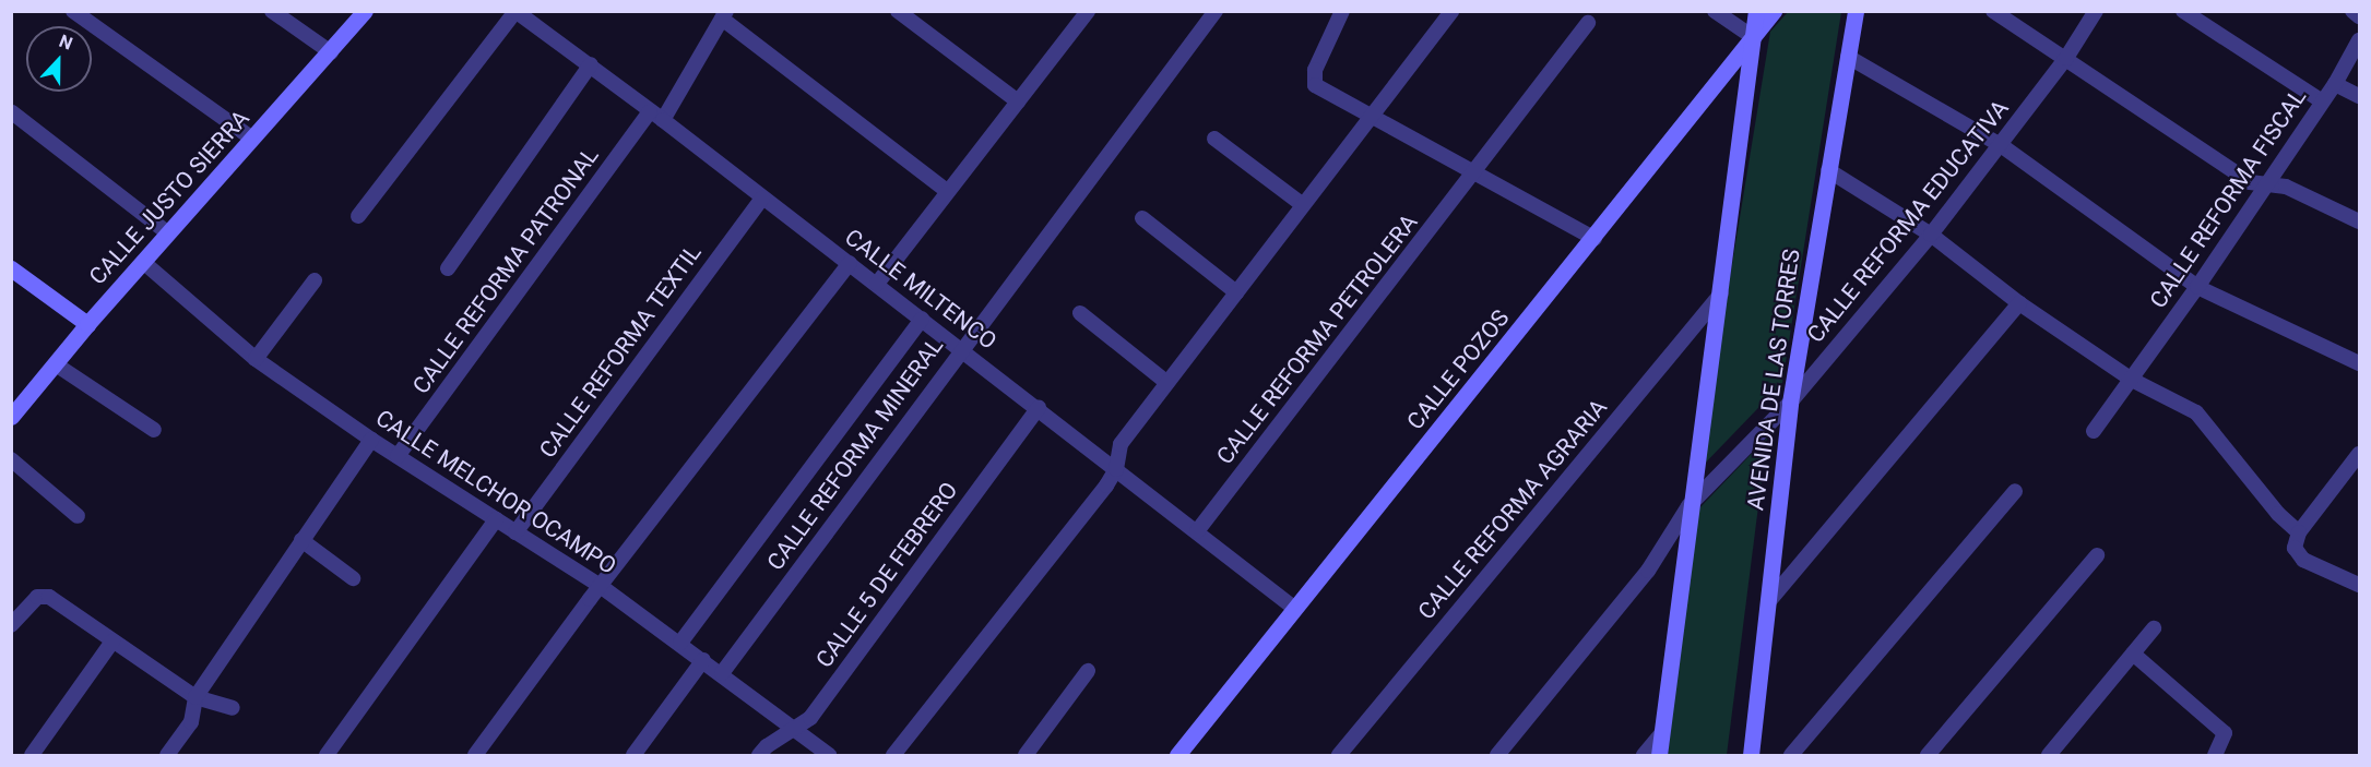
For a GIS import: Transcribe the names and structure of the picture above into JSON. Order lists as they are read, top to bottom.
{
  "streets": {
    "street": [
      "CALLE JUSTO SIERRA",
      "CALLE REFORMA FISCAL",
      "CALLE REFORMA EDUCATIVA",
      "CALLE REFORMA PATRONAL",
      "CALLE MILTENCO",
      "CALLE REFORMA PETROLERA",
      "CALLE REFORMA TEXTIL",
      "CALLE POZOS",
      "AVENIDA DE LAS TORRES",
      "CALLE REFORMA MINERAL",
      "CALLE MELCHOR OCAMPO",
      "CALLE REFORMA AGRARIA",
      "CALLE 5 DE FEBRERO"
    ]
  },
  "crossings": [
    ["CALLE JUSTO SIERRA", "CALLE MELCHOR OCAMPO"],
    ["CALLE REFORMA EDUCATIVA", "AVENIDA DE LAS TORRES"],
    ["CALLE REFORMA PATRONAL", "CALLE MILTENCO"],
    ["CALLE REFORMA PATRONAL", "CALLE MELCHOR OCAMPO"],
    ["CALLE MILTENCO", "CALLE REFORMA PETROLERA"],
    ["CALLE MILTENCO", "CALLE REFORMA TEXTIL"],
    ["CALLE MILTENCO", "CALLE POZOS"],
    ["CALLE MILTENCO", "CALLE REFORMA MINERAL"],
    ["CALLE MILTENCO", "CALLE 5 DE FEBRERO"],
    ["CALLE REFORMA TEXTIL", "CALLE MELCHOR OCAMPO"],
    ["CALLE REFORMA MINERAL", "CALLE MELCHOR OCAMPO"],
    ["CALLE MELCHOR OCAMPO", "CALLE 5 DE FEBRERO"]
  ],
  "north": "top"
}
